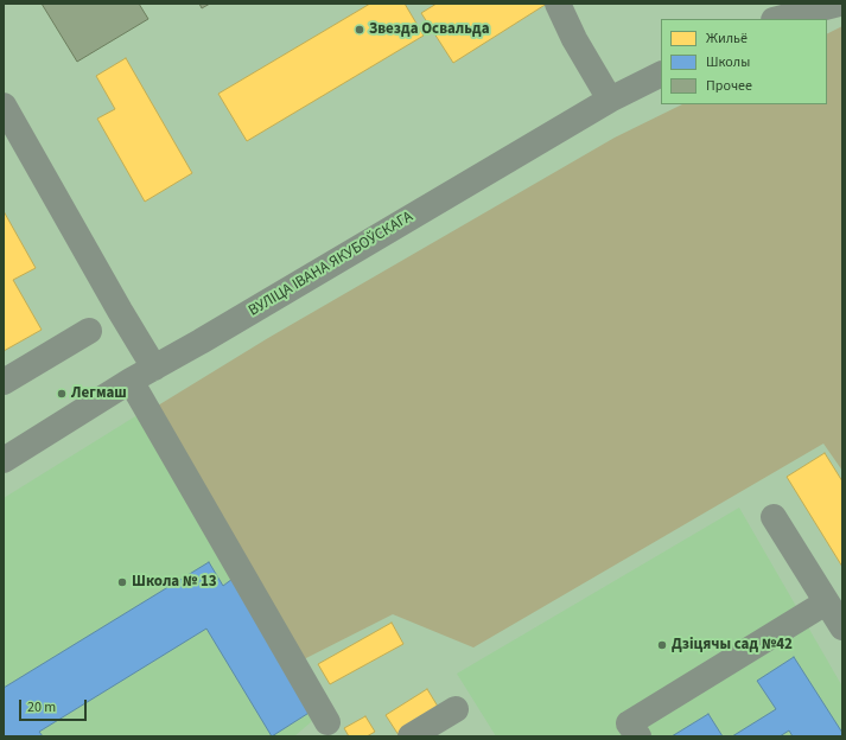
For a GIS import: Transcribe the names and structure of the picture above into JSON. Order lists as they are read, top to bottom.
{
  "streets": {
    "street": ["ВУЛІЦА ІВАНА ЯКУБОЎСКАГА"]
  },
  "places": [
    "Звезда Освальда",
    "Легмаш",
    "Школа № 13",
    "Дзіцячы сад №42"
  ],
  "legend": ["Жильё", "Школы", "Прочее"],
  "scale_bar": "20 m"
}
